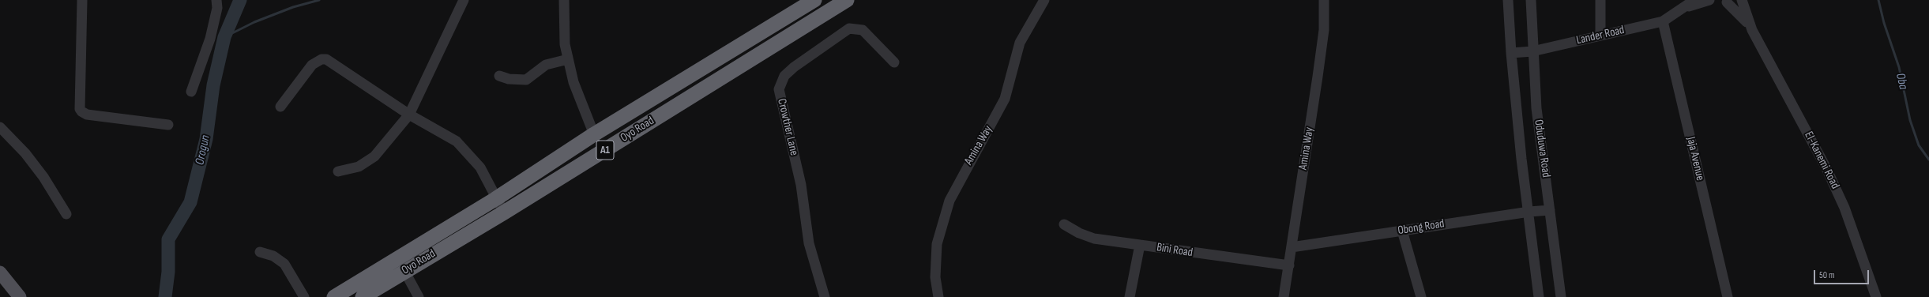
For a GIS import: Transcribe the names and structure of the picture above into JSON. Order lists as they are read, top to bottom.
{
  "streets": {
    "highway": ["Oyo Road", "A1"],
    "street": [
      "Lander Road",
      "Crowther Lane",
      "Amina Way",
      "Oduduwa Road",
      "Jaja Avenue",
      "El-Kanemi Road",
      "Obong Road",
      "Bini Road"
    ]
  },
  "crossings": [
    ["Lander Road", "Oduduwa Road"],
    ["Lander Road", "Jaja Avenue"],
    ["Amina Way", "Obong Road"],
    ["Amina Way", "Bini Road"],
    ["Oduduwa Road", "Obong Road"]
  ],
  "water": ["Oba", "Orogun"],
  "scale_bar": "50 m"
}
